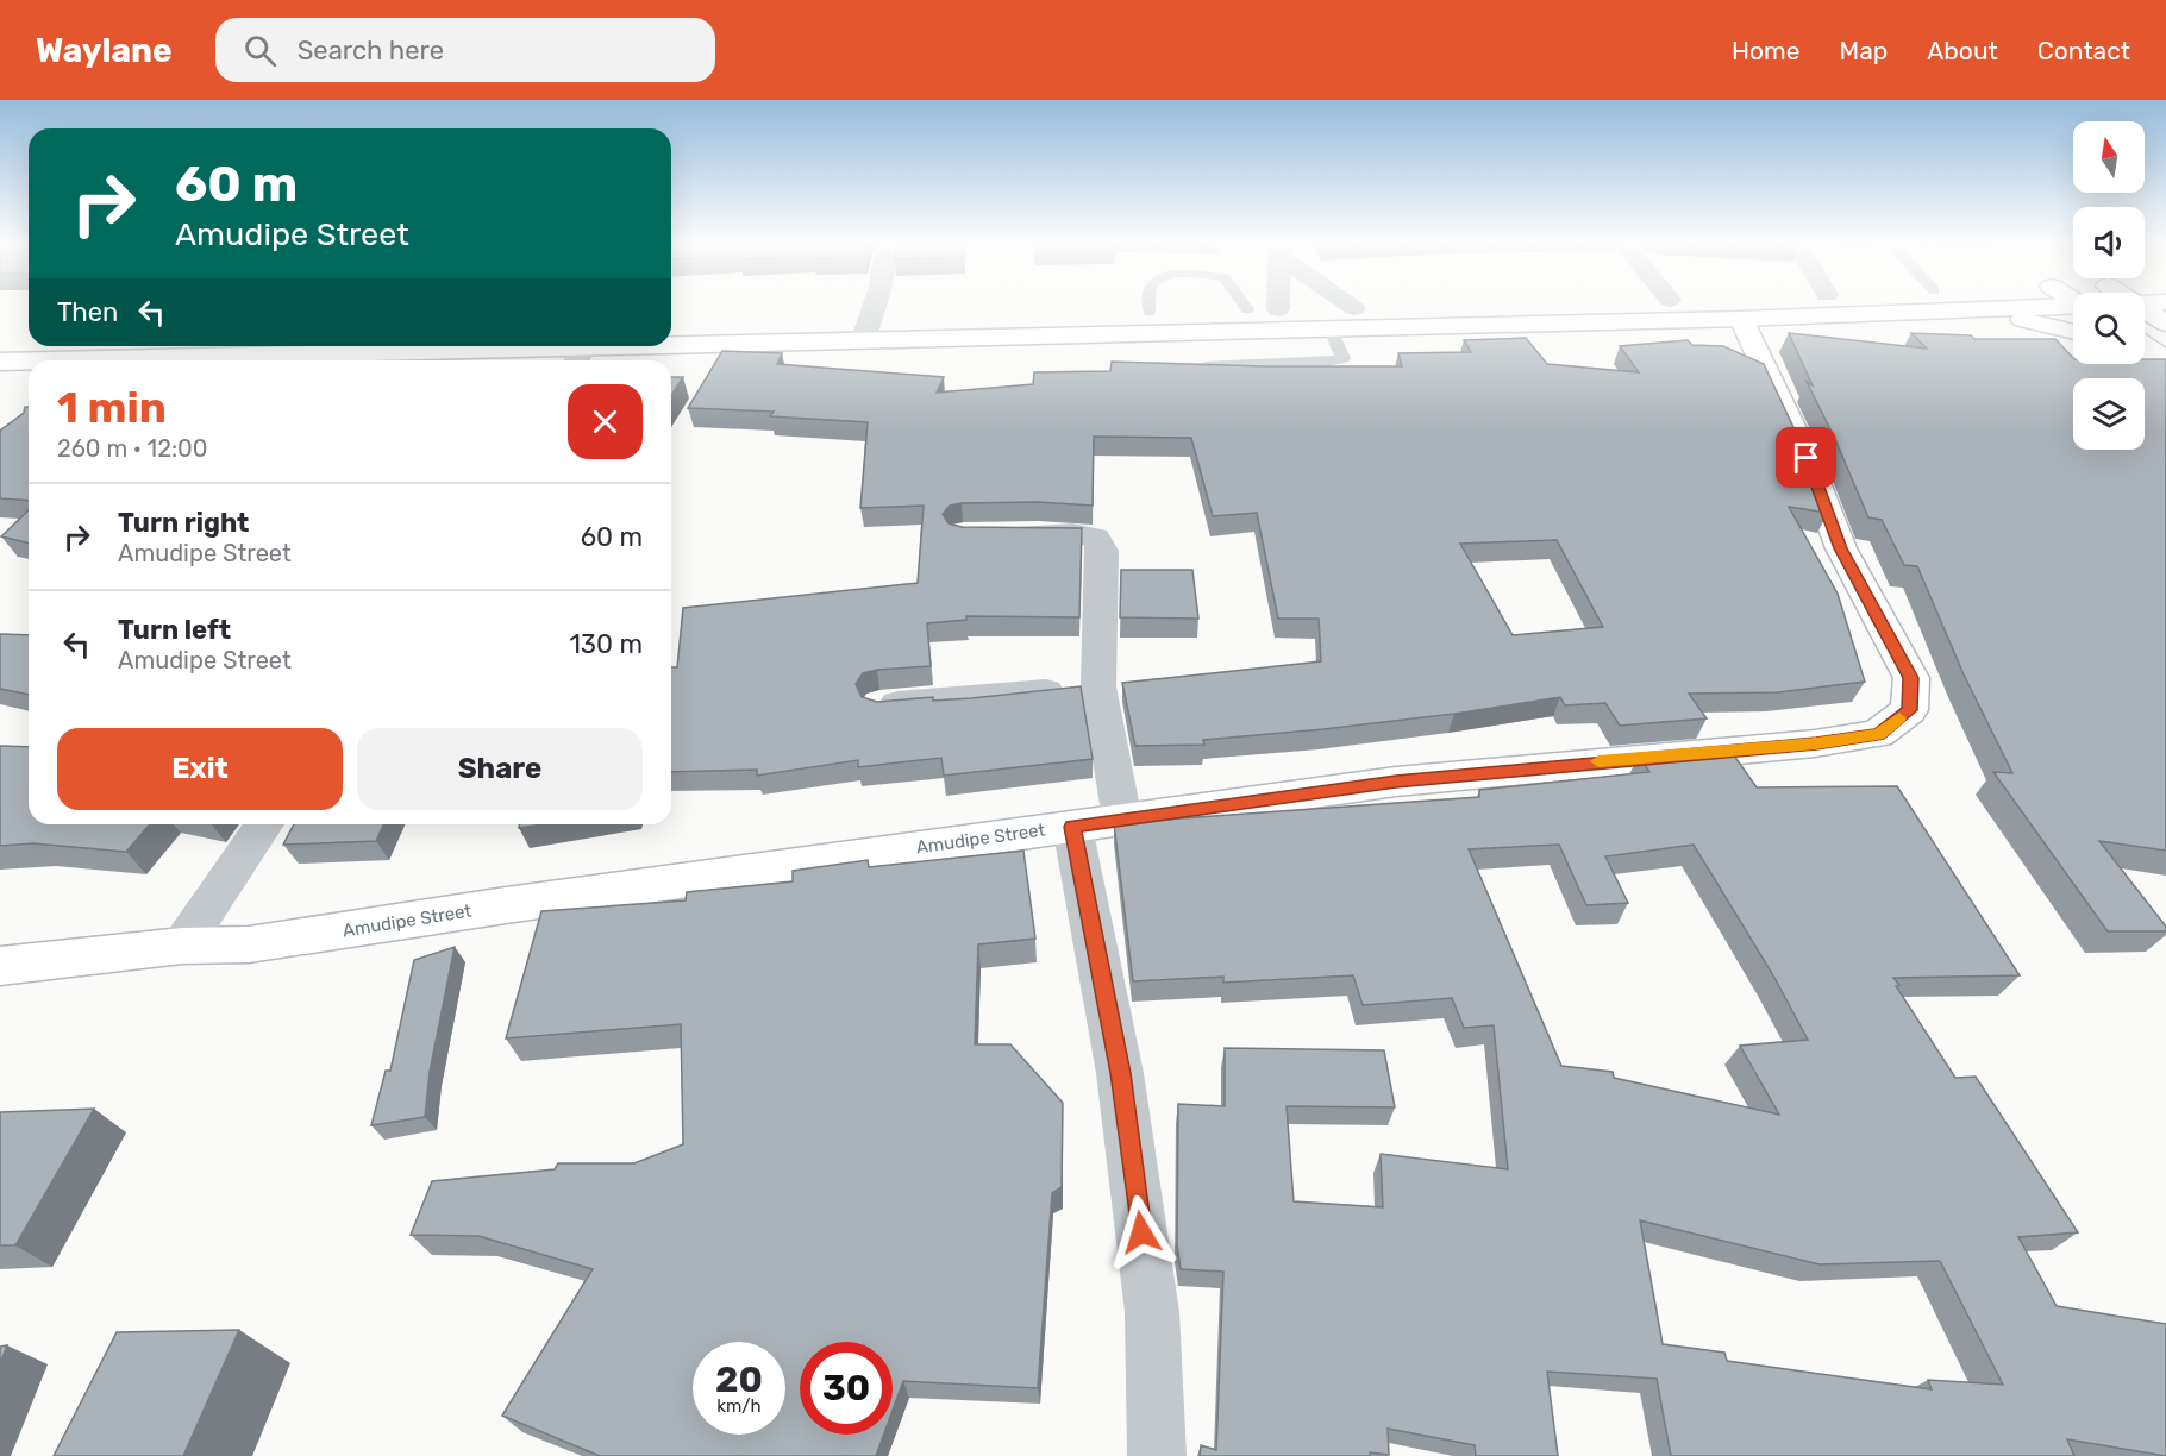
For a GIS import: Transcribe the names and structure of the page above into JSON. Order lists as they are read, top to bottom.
{
  "streets": {
    "main road": ["Amudipe Street"]
  },
  "north": "top",
  "page": {
    "header": "Waylane",
    "search": "Search here",
    "nav": [
      "Home",
      "Map",
      "About",
      "Contact"
    ],
    "turn": ["60 m", "Amudipe Street"],
    "then": "Then",
    "heading": ["1 min", "260 m · 12:00"],
    "list": [
      {
        "name": "Turn right",
        "note": "Amudipe Street",
        "value": "60 m"
      },
      {
        "name": "Turn left",
        "note": "Amudipe Street",
        "value": "130 m"
      }
    ],
    "buttons": ["Exit", "Share"],
    "speed": "20 km/h",
    "limit": "30"
  }
}
